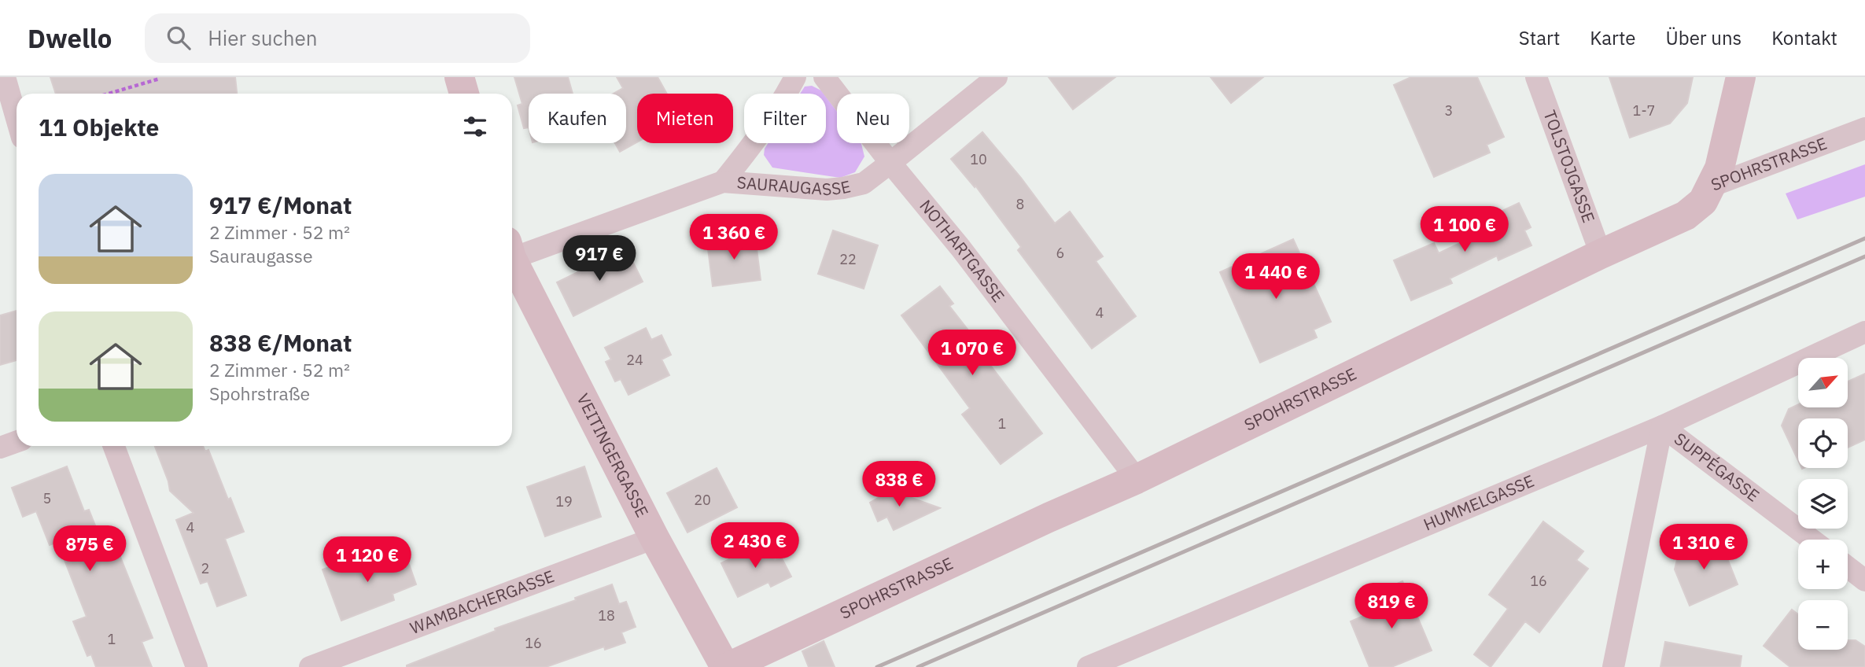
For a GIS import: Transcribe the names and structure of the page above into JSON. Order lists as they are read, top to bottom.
{
  "streets": {
    "street": [
      "TOLSTOJGASSE",
      "SPOHRSTRASSE",
      "SAURAUGASSE",
      "NOTHARTGASSE",
      "VEITINGERGASSE",
      "SUPPÉGASSE",
      "HUMMELGASSE",
      "WAMBACHERGASSE"
    ]
  },
  "crossings": [
    ["TOLSTOJGASSE", "SPOHRSTRASSE"],
    ["SPOHRSTRASSE", "NOTHARTGASSE"],
    ["SPOHRSTRASSE", "VEITINGERGASSE"],
    ["SAURAUGASSE", "NOTHARTGASSE"],
    ["VEITINGERGASSE", "WAMBACHERGASSE"],
    ["SUPPÉGASSE", "HUMMELGASSE"]
  ],
  "house_numbers": [
    "3",
    "1-7",
    "10",
    "8",
    "6",
    "22",
    "4",
    "24",
    "1",
    "5",
    "20",
    "19",
    "4",
    "2",
    "16",
    "18",
    "1",
    "16"
  ],
  "north": "top right",
  "page": {
    "header": "Dwello",
    "search": "Hier suchen",
    "nav": [
      "Start",
      "Karte",
      "Über uns",
      "Kontakt"
    ],
    "chip": [
      "Kaufen",
      "Mieten",
      "Filter",
      "Neu"
    ],
    "heading": "11 Objekte",
    "list": [
      {
        "name": "917 €/Monat",
        "note": "2 Zimmer · 52 m² · Sauraugasse"
      },
      {
        "name": "838 €/Monat",
        "note": "2 Zimmer · 52 m² · Spohrstraße"
      }
    ],
    "price": [
      "1 100 €",
      "1 360 €",
      "917 €",
      "1 440 €",
      "1 070 €",
      "838 €",
      "2 430 €",
      "1 310 €",
      "875 €",
      "1 120 €",
      "819 €"
    ],
    "map_buttons": ["+", "−"]
  }
}
